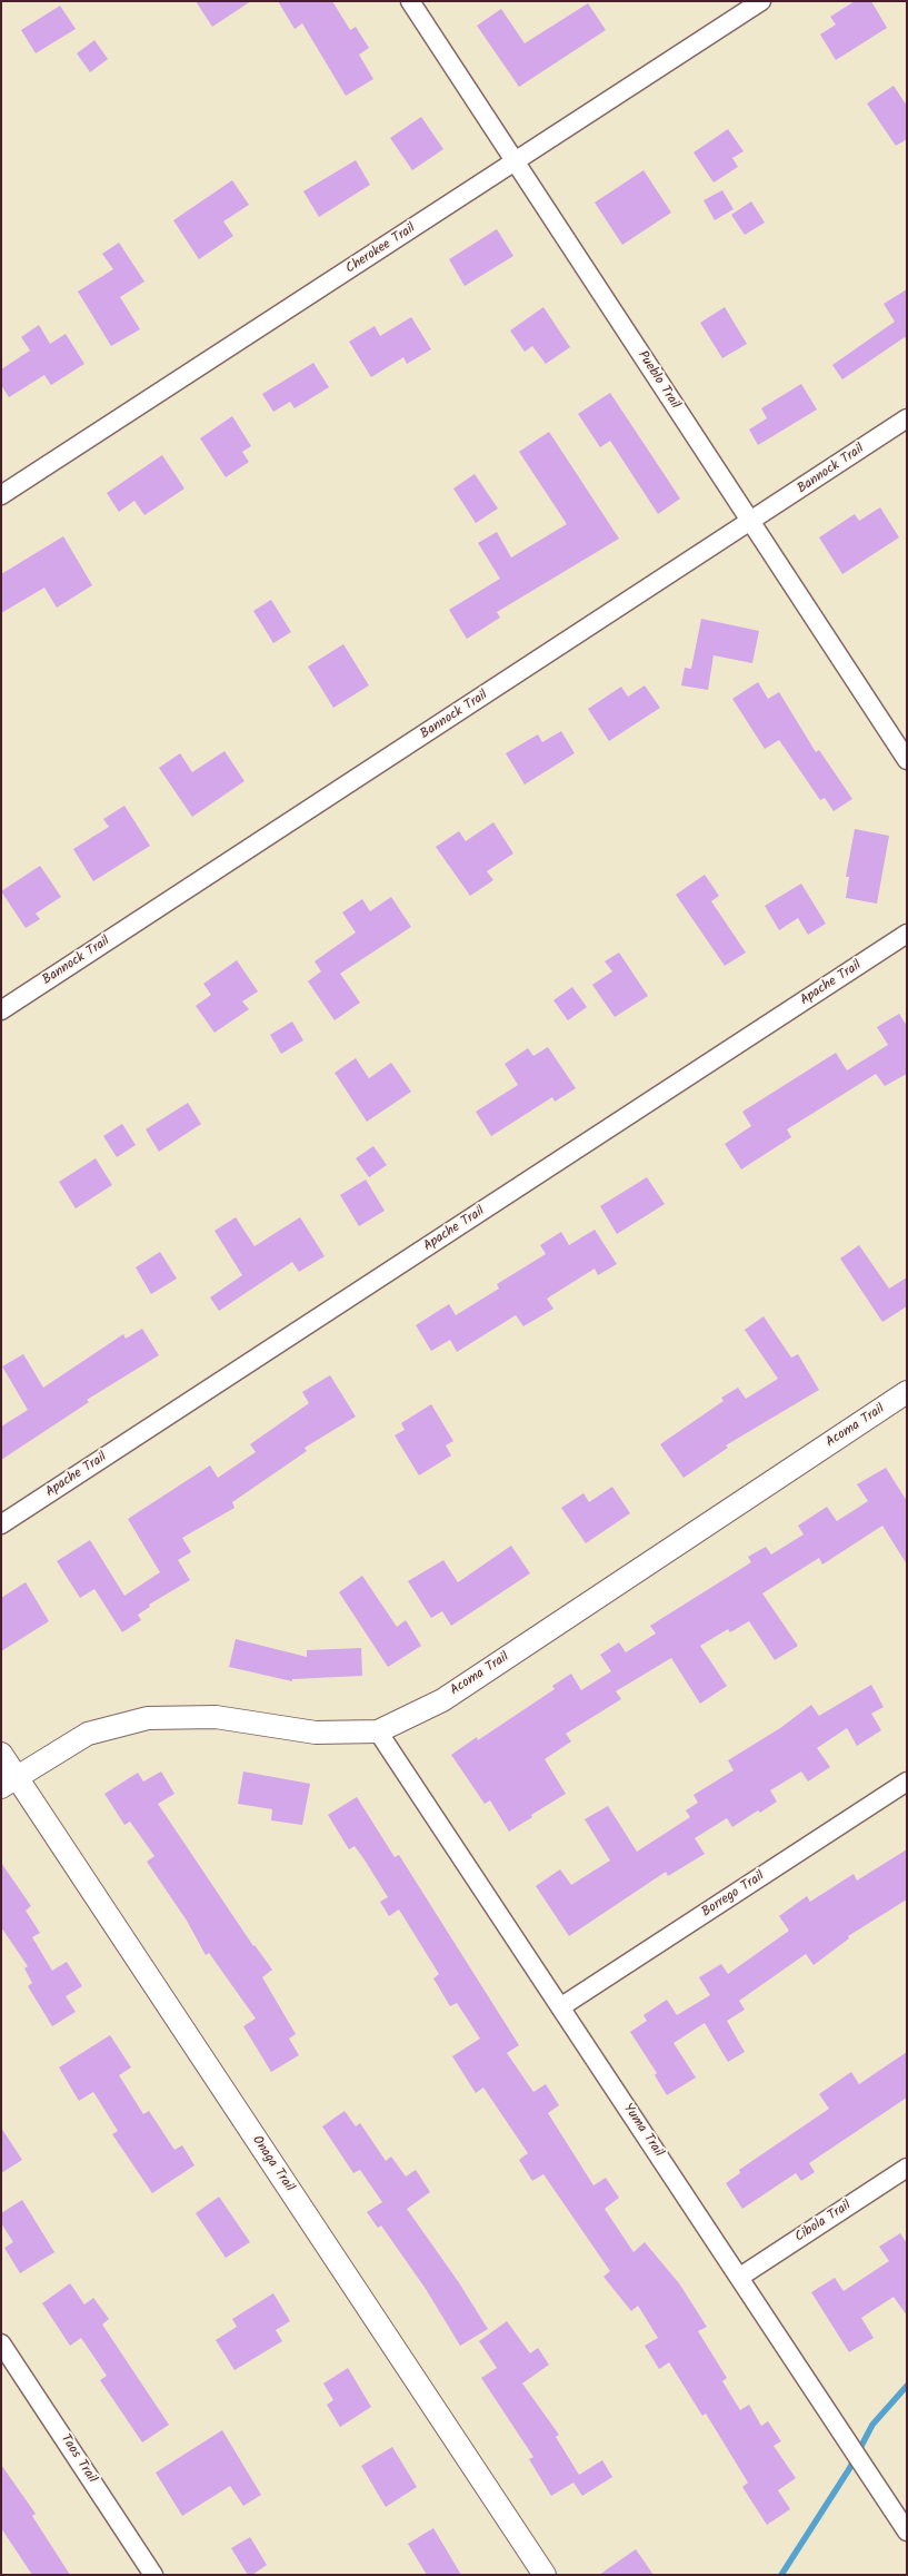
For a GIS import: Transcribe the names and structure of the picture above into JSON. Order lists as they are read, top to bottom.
{
  "streets": {
    "street": [
      "Cherokee Trail",
      "Pueblo Trail",
      "Bannock Trail",
      "Apache Trail",
      "Acoma Trail",
      "Borrego Trail",
      "Yuma Trail",
      "Onaga Trail",
      "Cibola Trail",
      "Taos Trail"
    ]
  },
  "crossings": [
    ["Cherokee Trail", "Pueblo Trail"],
    ["Pueblo Trail", "Bannock Trail"],
    ["Acoma Trail", "Yuma Trail"],
    ["Acoma Trail", "Onaga Trail"],
    ["Borrego Trail", "Yuma Trail"],
    ["Yuma Trail", "Cibola Trail"]
  ]
}
